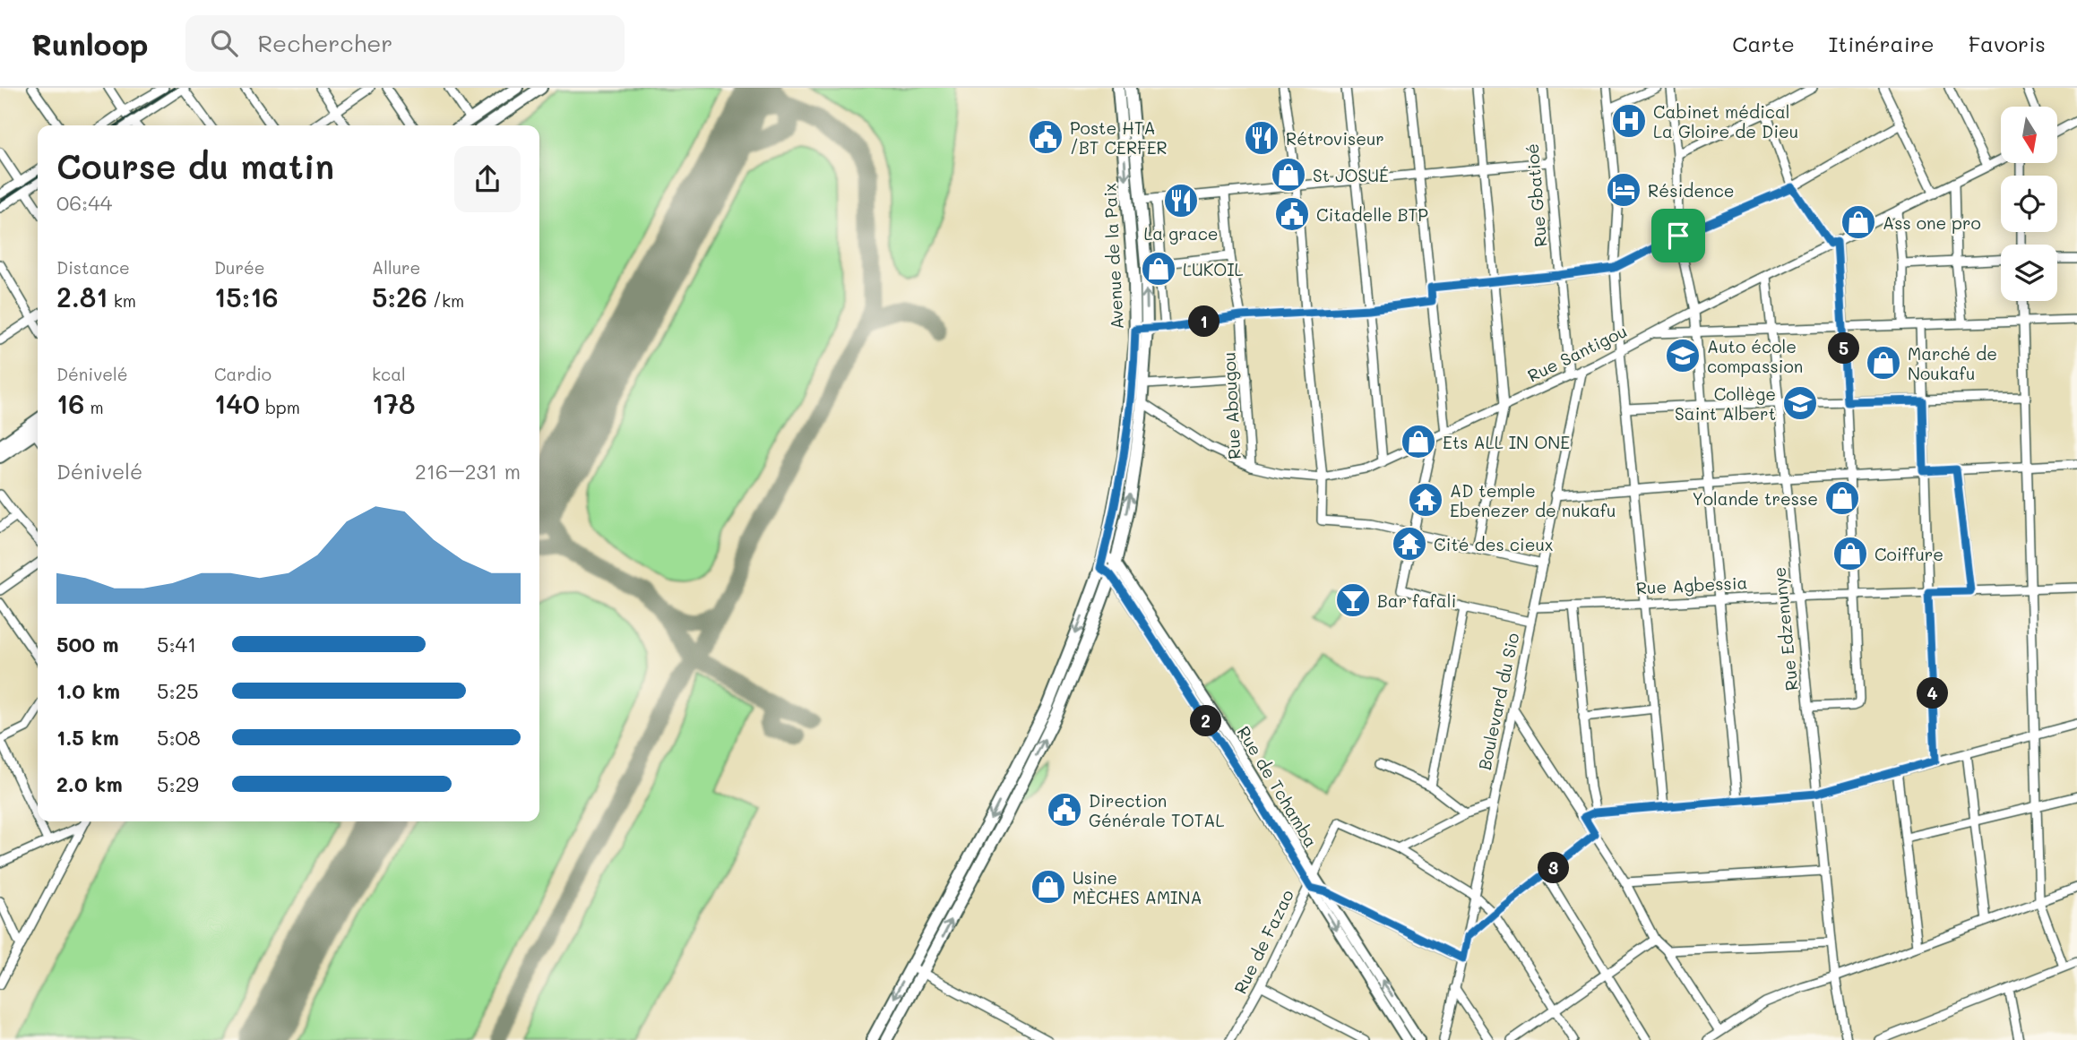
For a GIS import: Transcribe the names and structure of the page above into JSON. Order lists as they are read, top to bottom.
{
  "streets": {
    "main road": ["Avenue de la Paix"],
    "street": [
      "Rue Gbatioé",
      "Rue Santigou",
      "Rue Abougou",
      "Rue Agbessia",
      "Rue Edzenunye",
      "Boulevard du Sio",
      "Rue de Tchamba",
      "Rue de Fazao"
    ]
  },
  "crossings": [
    ["Rue Gbatioé", "Rue Santigou"],
    ["Avenue de la Paix", "Rue de Tchamba"],
    ["Rue Santigou", "Rue Abougou"],
    ["Rue Santigou", "Rue Edzenunye"],
    ["Rue Santigou", "Boulevard du Sio"],
    ["Rue Agbessia", "Rue Edzenunye"],
    ["Rue Agbessia", "Boulevard du Sio"],
    ["Rue de Tchamba", "Rue de Fazao"]
  ],
  "places": {
    "hospital": ["Cabinet médical La Gloire de Dieu"],
    "public building": ["Poste HTA /BT CERFER", "Citadelle BTP", "Direction Générale TOTAL"],
    "restaurant": ["Rétroviseur", "La grace"],
    "shop": [
      "St JOSUÉ",
      "Ass one pro",
      "LUKOIL",
      "Marché de Noukafu",
      "Ets ALL IN ONE",
      "Yolande tresse",
      "Coiffure",
      "Usine MÈCHES AMINA"
    ],
    "hotel": ["Résidence"],
    "school or university": ["Auto école compassion", "Collège Saint Albert"],
    "temple": ["AD temple Ebenezer de nukafu", "Cité des cieux"],
    "bar": ["Bar fafali"]
  },
  "north": "bottom",
  "page": {
    "header": "Runloop",
    "search": "Rechercher",
    "nav": ["Carte", "Itinéraire", "Favoris"],
    "heading": ["Course du matin", "06:44"],
    "stats": [
      ["Distance", "2.81 km"],
      ["Durée", "15:16"],
      ["Allure", "5:26 /km"],
      ["Dénivelé", "16 m"],
      ["Cardio", "140 bpm"],
      ["kcal", "178"]
    ],
    "pins": [
      "1",
      "5",
      "4",
      "2",
      "3"
    ],
    "chart": ["Dénivelé", "216–231 m"],
    "list": [
      {
        "name": "500 m",
        "note": "5:41"
      },
      {
        "name": "1.0 km",
        "note": "5:25"
      },
      {
        "name": "1.5 km",
        "note": "5:08"
      },
      {
        "name": "2.0 km",
        "note": "5:29"
      }
    ]
  }
}
